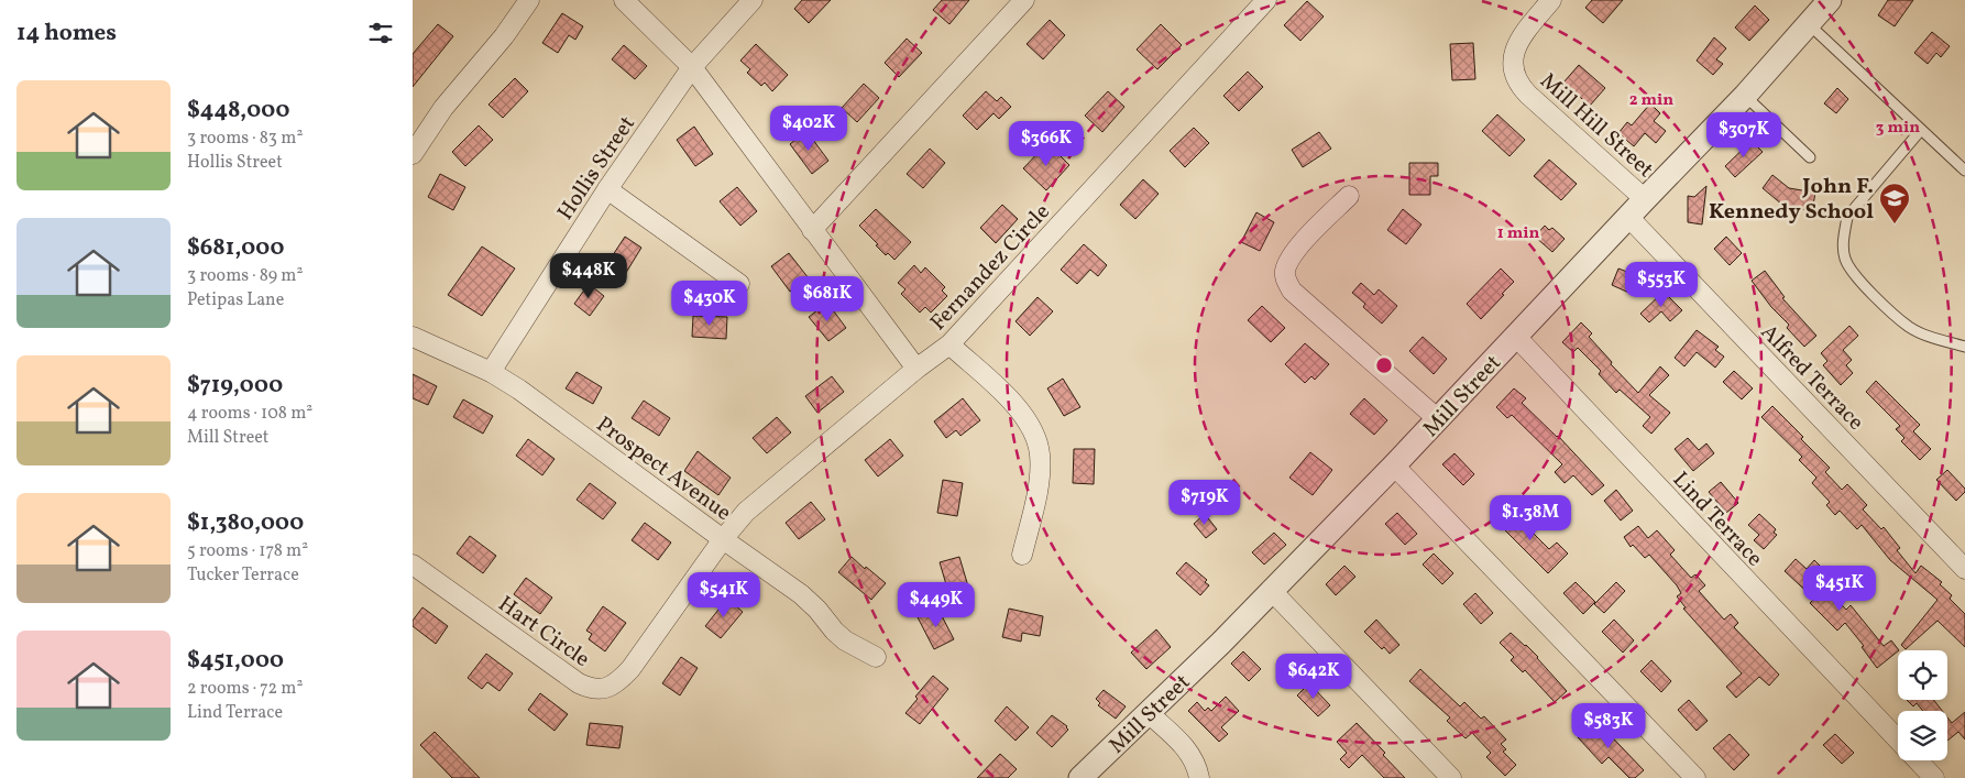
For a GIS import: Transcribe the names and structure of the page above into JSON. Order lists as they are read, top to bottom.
{
  "streets": {
    "street": [
      "Mill Hill Street",
      "Hollis Street",
      "Fernandez Circle",
      "Alfred Terrace",
      "Mill Street",
      "Prospect Avenue",
      "Lind Terrace",
      "Hart Circle"
    ]
  },
  "crossings": [
    ["Mill Hill Street", "Mill Street"],
    ["Hollis Street", "Prospect Avenue"],
    ["Fernandez Circle", "Prospect Avenue"],
    ["Fernandez Circle", "Hart Circle"],
    ["Alfred Terrace", "Mill Street"],
    ["Mill Street", "Lind Terrace"],
    ["Prospect Avenue", "Hart Circle"]
  ],
  "places": {
    "school or university": ["John F. Kennedy School"]
  },
  "page": {
    "heading": "14 homes",
    "list": [
      {
        "name": "$448,000",
        "note": "3 rooms · 83 m² · Hollis Street"
      },
      {
        "name": "$681,000",
        "note": "3 rooms · 89 m² · Petipas Lane"
      },
      {
        "name": "$719,000",
        "note": "4 rooms · 108 m² · Mill Street"
      },
      {
        "name": "$1,380,000",
        "note": "5 rooms · 178 m² · Tucker Terrace"
      },
      {
        "name": "$451,000",
        "note": "2 rooms · 72 m² · Lind Terrace"
      }
    ],
    "price": [
      "$402K",
      "$307K",
      "$366K",
      "$448K",
      "$553K",
      "$681K",
      "$430K",
      "$719K",
      "$1.38M",
      "$451K",
      "$541K",
      "$449K",
      "$642K",
      "$583K"
    ]
  },
  "rings": ["2 min", "3 min", "1 min"]
}
